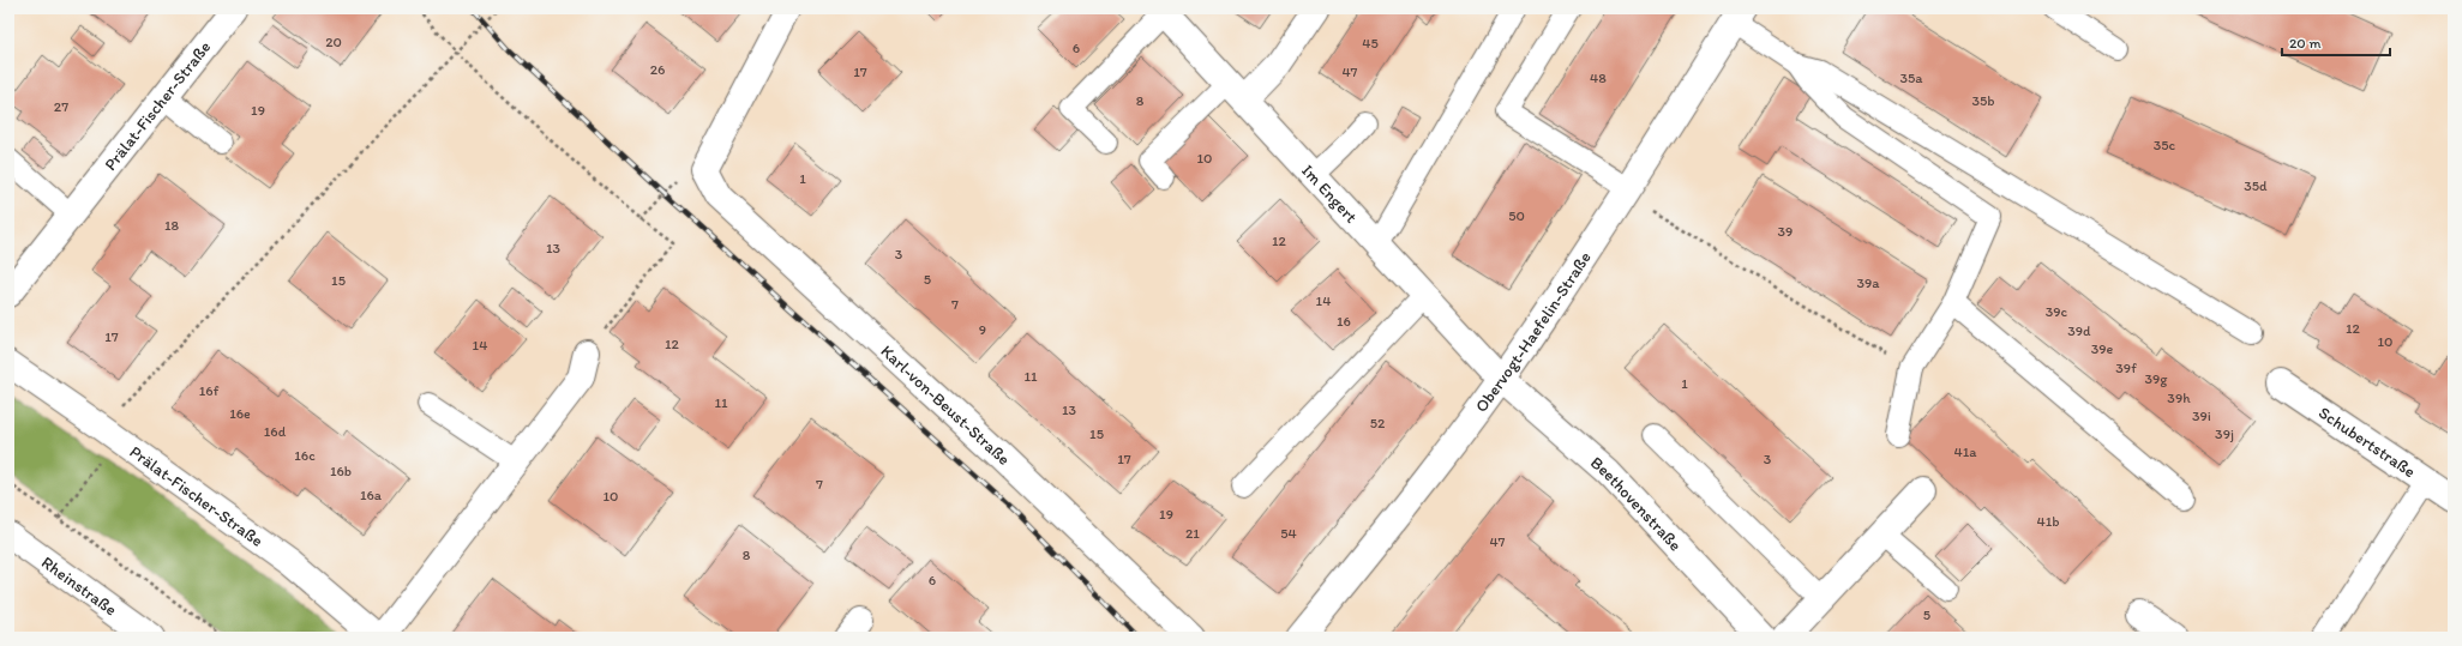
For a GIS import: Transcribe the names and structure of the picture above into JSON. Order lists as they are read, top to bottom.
{
  "streets": {
    "street": [
      "Prälat-Fischer-Straße",
      "Im Engert",
      "Obervogt-Haefelin-Straße",
      "Karl-von-Beust-Straße",
      "Schubertstraße",
      "Beethovenstraße",
      "Rheinstraße"
    ]
  },
  "crossings": [
    ["Im Engert", "Obervogt-Haefelin-Straße"],
    ["Im Engert", "Beethovenstraße"],
    ["Obervogt-Haefelin-Straße", "Beethovenstraße"]
  ],
  "house_numbers": [
    "20",
    "45",
    "6",
    "26",
    "17",
    "47",
    "48",
    "35a",
    "8",
    "35b",
    "27",
    "19",
    "35c",
    "10",
    "1",
    "35d",
    "50",
    "18",
    "39",
    "12",
    "13",
    "3",
    "5",
    "15",
    "39a",
    "14",
    "7",
    "39c",
    "16",
    "12",
    "9",
    "39d",
    "17",
    "10",
    "12",
    "14",
    "39e",
    "39f",
    "11",
    "39g",
    "1",
    "16f",
    "39h",
    "11",
    "13",
    "16e",
    "39i",
    "52",
    "16d",
    "15",
    "39j",
    "41a",
    "16c",
    "17",
    "3",
    "16b",
    "7",
    "16a",
    "10",
    "19",
    "41b",
    "21",
    "54",
    "47",
    "8",
    "6",
    "5"
  ],
  "scale_bar": "20 m"
}
